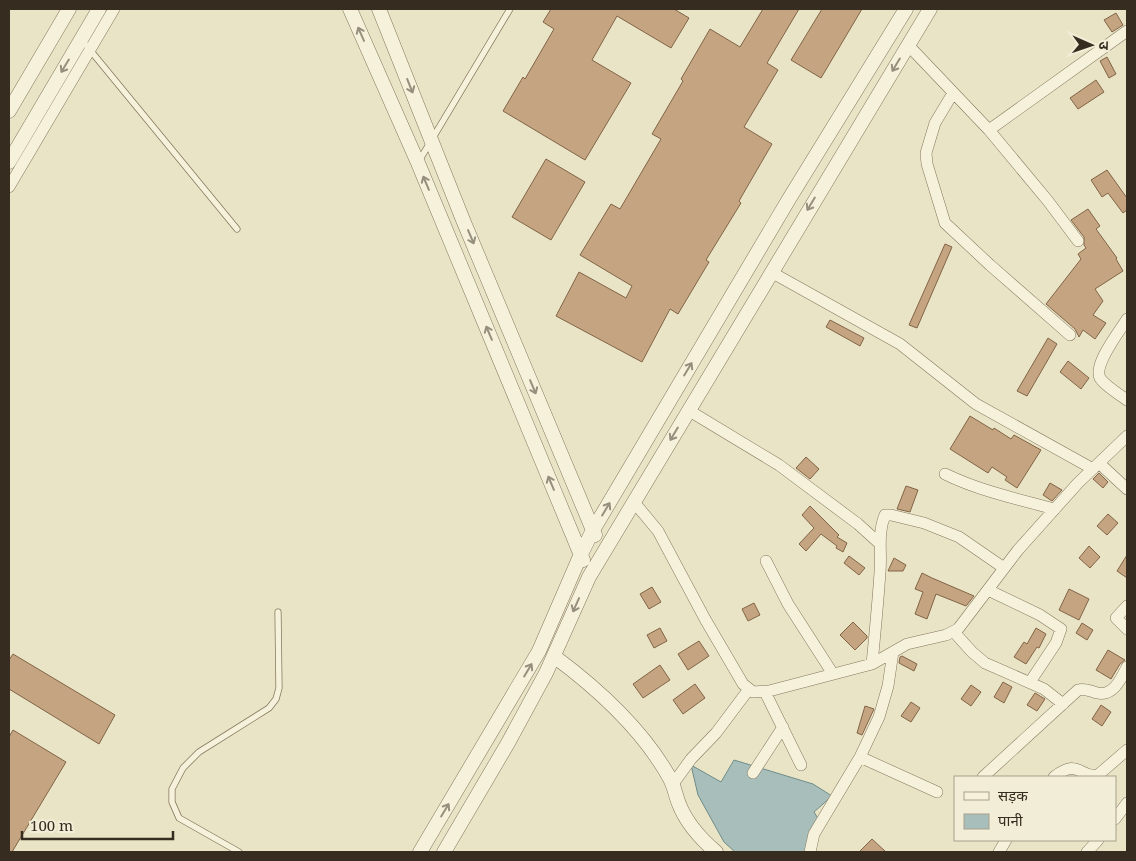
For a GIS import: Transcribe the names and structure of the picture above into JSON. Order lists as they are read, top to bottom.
{
  "legend": ["सड़क", "पानी"],
  "scale_bar": "100 m",
  "north": "right"
}
